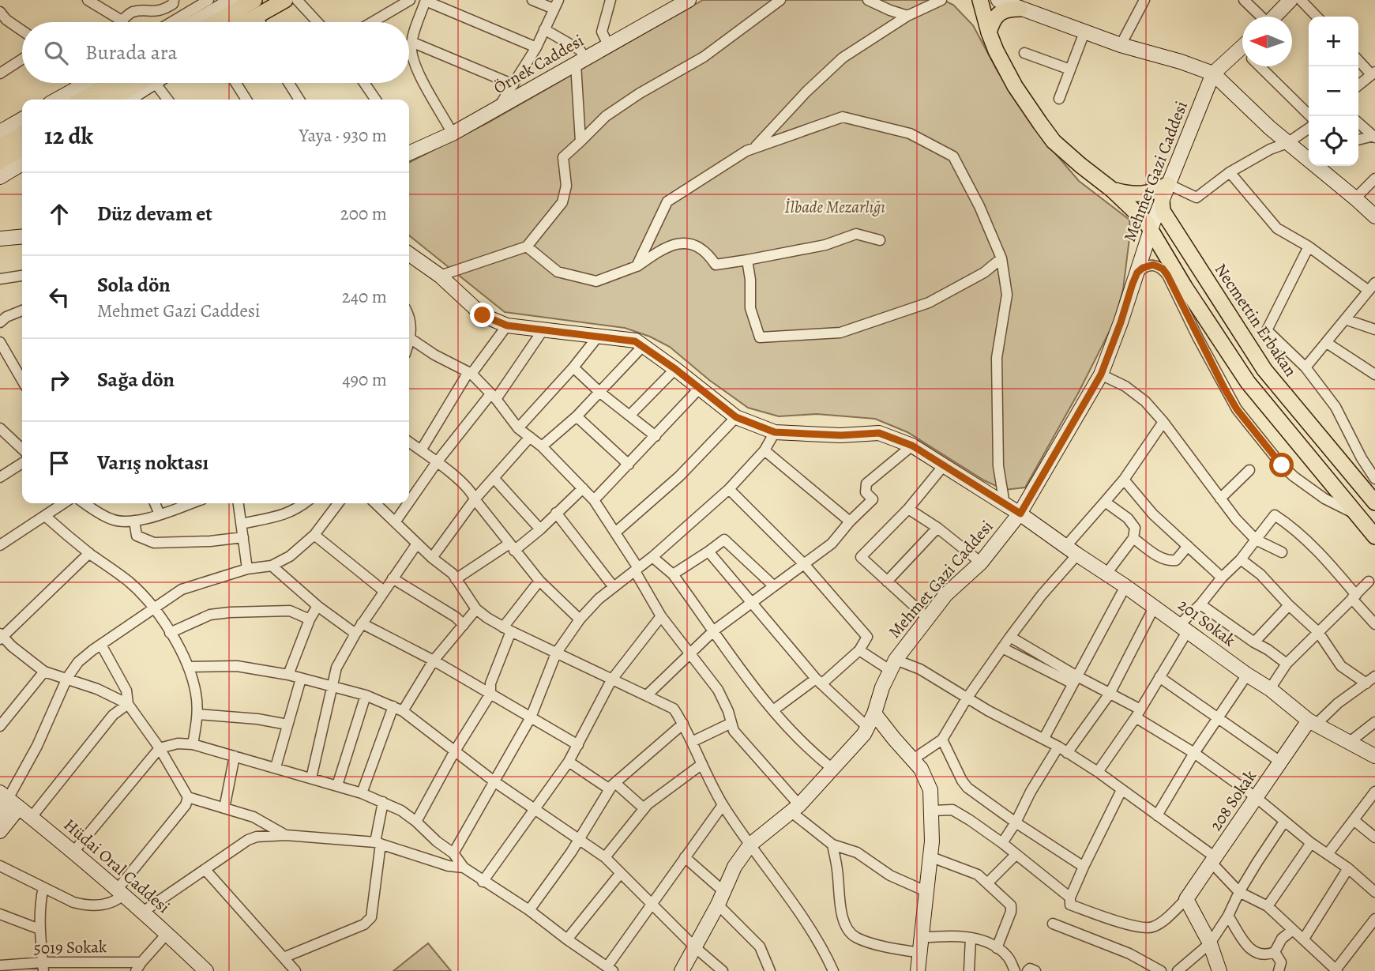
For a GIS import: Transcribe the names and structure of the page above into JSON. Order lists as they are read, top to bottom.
{
  "streets": {
    "main road": ["Necmettin Erbakan"],
    "street": [
      "Örnek Caddesi",
      "Mehmet Gazi Caddesi",
      "201 Sokak",
      "208 Sokak",
      "Hüdai Oral Caddesi",
      "5019 Sokak"
    ]
  },
  "crossings": [
    ["Mehmet Gazi Caddesi", "Necmettin Erbakan"],
    ["Mehmet Gazi Caddesi", "201 Sokak"],
    ["201 Sokak", "208 Sokak"]
  ],
  "parks": ["İlbade Mezarlığı"],
  "north": "left",
  "page": {
    "map_buttons": ["+", "−"],
    "search": "Burada ara",
    "heading": ["12 dk", "Yaya · 930 m"],
    "list": [
      ["Düz devam et", "200 m"],
      ["Sola dön", "Mehmet Gazi Caddesi", "240 m"],
      ["Sağa dön", "490 m"],
      "Varış noktası"
    ]
  }
}
